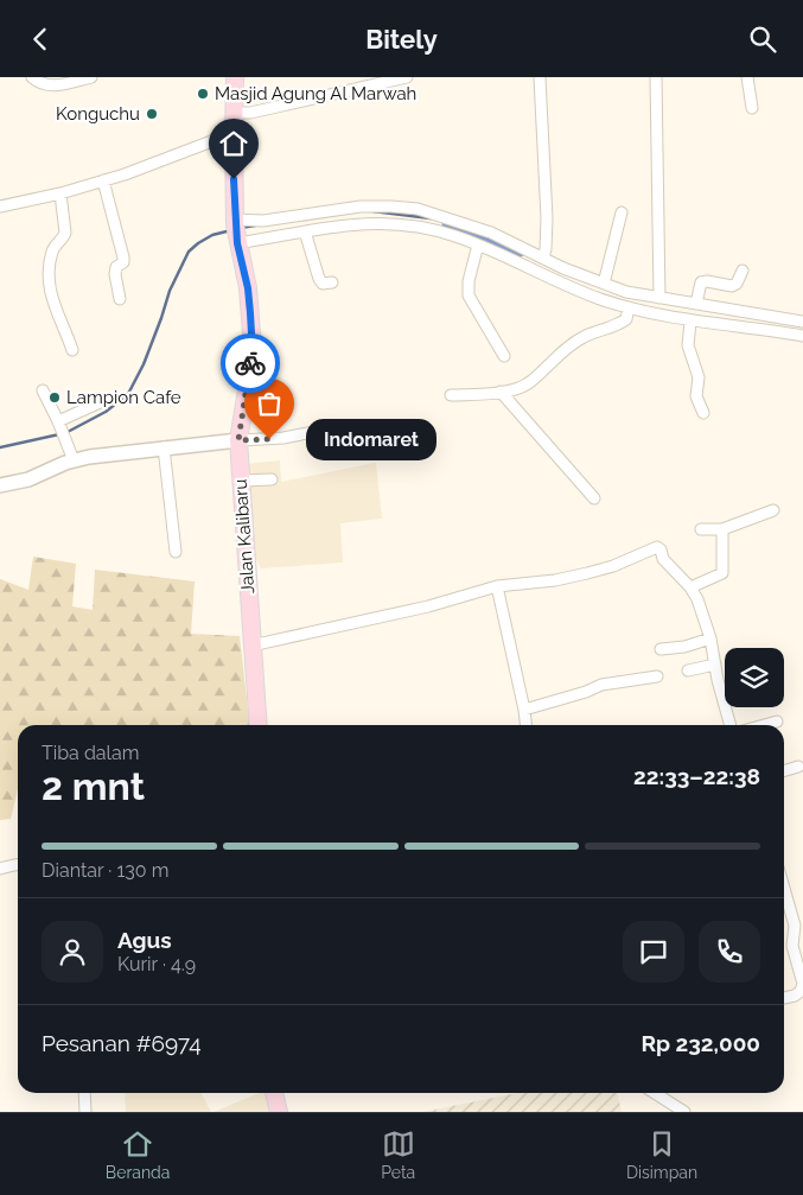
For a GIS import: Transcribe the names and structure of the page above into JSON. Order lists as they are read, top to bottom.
{
  "streets": {
    "main road": ["Jalan Kalibaru"]
  },
  "places": [
    "Masjid Agung Al Marwah",
    "Konguchu",
    "Lampion Cafe",
    "Indomaret"
  ],
  "page": {
    "header": "Bitely",
    "bubble": "Indomaret",
    "heading": ["2 mnt", "Tiba dalam", "22:33–22:38"],
    "panel": [
      "Agus",
      "Kurir · 4.9",
      "Pesanan #6974",
      "Rp 232,000"
    ],
    "bar": "Diantar · 130 m",
    "tabs": ["Beranda", "Peta", "Disimpan"]
  }
}
